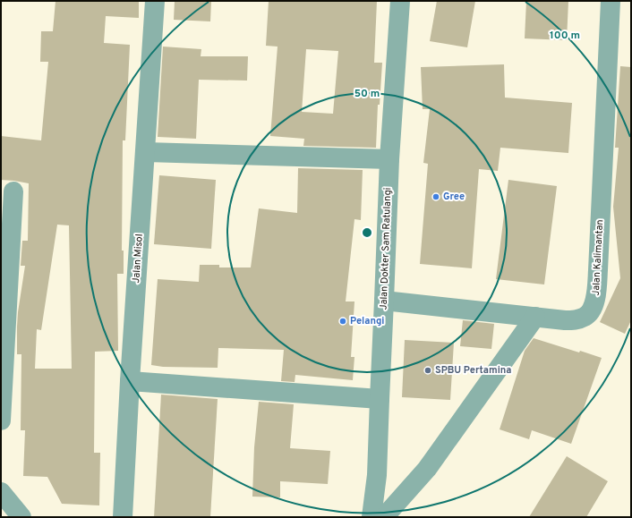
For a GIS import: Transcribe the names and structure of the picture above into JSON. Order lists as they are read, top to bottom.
{
  "streets": {
    "street": ["Jalan Dokter Sam Ratulangi", "Jalan Kalimantan", "Jalan Misol"]
  },
  "crossings": [
    ["Jalan Dokter Sam Ratulangi", "Jalan Kalimantan"]
  ],
  "places": ["Gree", "Pelangi", "SPBU Pertamina"],
  "rings": ["100 m", "50 m"]
}
